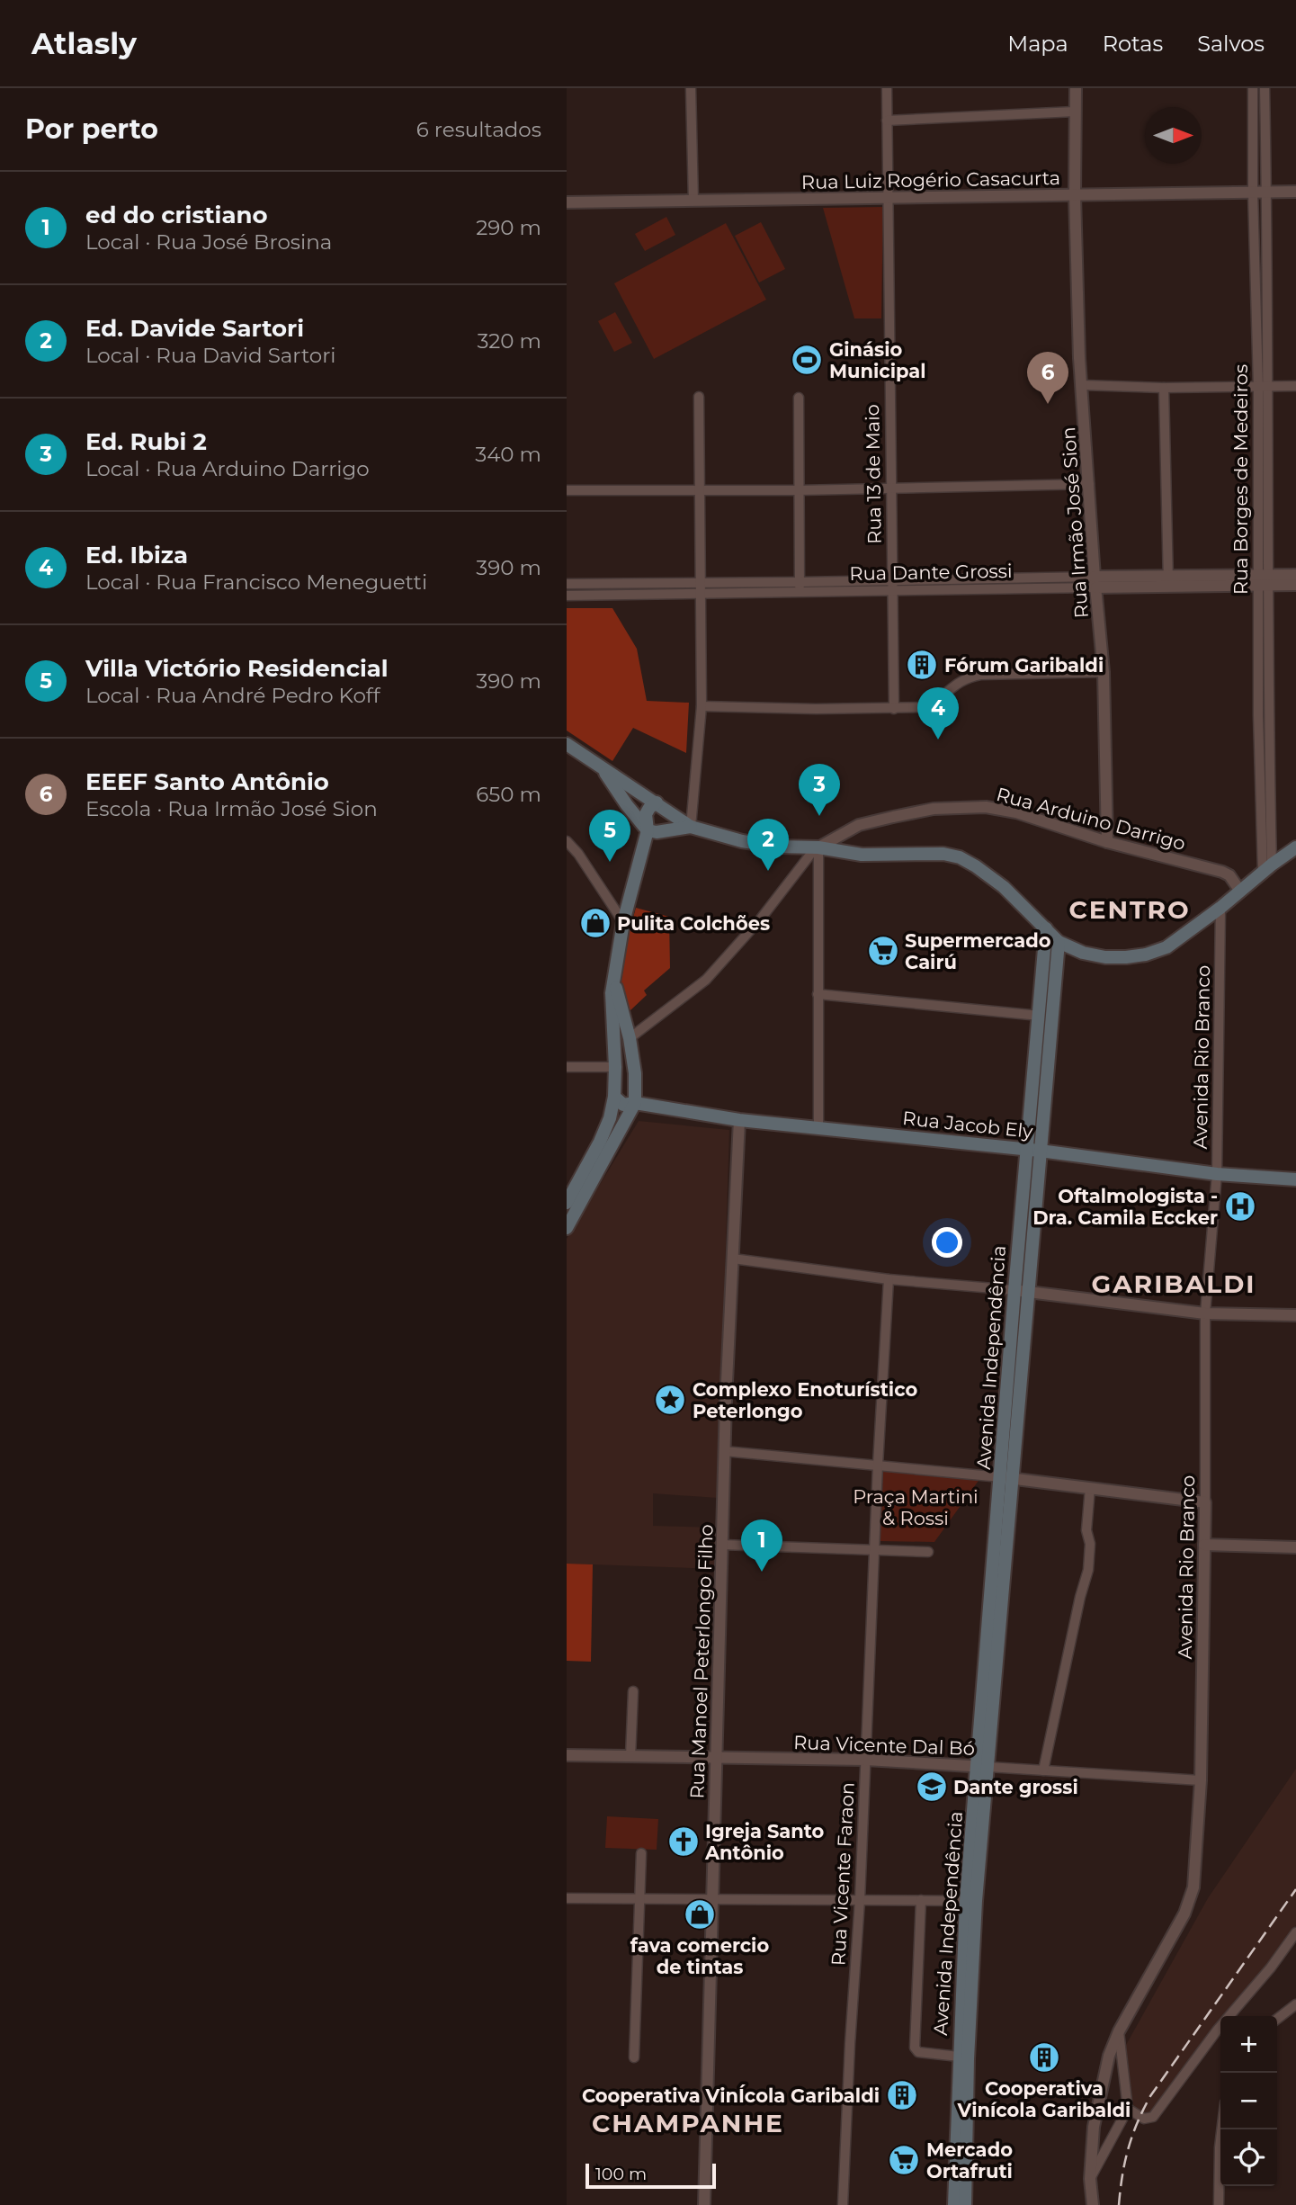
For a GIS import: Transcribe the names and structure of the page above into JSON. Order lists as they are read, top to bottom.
{
  "streets": {
    "main road": ["Rua Jacob Ely", "Avenida Independência"],
    "street": [
      "Rua Luiz Rogério Casacurta",
      "Rua 13 de Maio",
      "Rua Borges de Medeiros",
      "Rua Irmão José Sion",
      "Rua Dante Grossi",
      "Rua Arduino Darrigo",
      "Avenida Rio Branco",
      "Rua Manoel Peterlongo Filho",
      "Rua Vicente Dal Bó",
      "Rua Vicente Faraon"
    ]
  },
  "crossings": [
    ["Rua Luiz Rogério Casacurta", "Rua 13 de Maio"],
    ["Rua Luiz Rogério Casacurta", "Rua Borges de Medeiros"],
    ["Rua Luiz Rogério Casacurta", "Rua Irmão José Sion"],
    ["Rua 13 de Maio", "Rua Dante Grossi"],
    ["Rua Borges de Medeiros", "Rua Dante Grossi"],
    ["Rua Irmão José Sion", "Rua Dante Grossi"],
    ["Rua Irmão José Sion", "Rua Arduino Darrigo"],
    ["Avenida Rio Branco", "Rua Jacob Ely"],
    ["Avenida Rio Branco", "Rua Vicente Dal Bó"],
    ["Rua Jacob Ely", "Avenida Independência"],
    ["Rua Jacob Ely", "Rua Manoel Peterlongo Filho"],
    ["Avenida Independência", "Rua Vicente Dal Bó"],
    ["Rua Manoel Peterlongo Filho", "Rua Vicente Dal Bó"],
    ["Rua Vicente Dal Bó", "Rua Vicente Faraon"]
  ],
  "districts": ["CENTRO", "GARIBALDI", "CHAMPANHE"],
  "parks": ["Praça Martini & Rossi"],
  "places": {
    "sports": ["Ginásio Municipal"],
    "building": ["Fórum Garibaldi", "Cooperativa Vinícola Garibaldi", "Cooperativa VinÍcola Garibaldi"],
    "shop": ["Pulita Colchões", "fava comercio de tintas"],
    "supermarket": ["Supermercado Cairú", "Mercado Ortafruti"],
    "hospital": ["Oftalmologista - Dra. Camila Eccker"],
    "place": ["Complexo Enoturístico Peterlongo"],
    "school or university": ["Dante grossi"],
    "church": ["Igreja Santo Antônio"]
  },
  "scale_bar": "100 m",
  "north": "right",
  "page": {
    "header": "Atlasly",
    "nav": ["Mapa", "Rotas", "Salvos"],
    "heading": ["Por perto", "6 resultados"],
    "list": [
      {
        "mark": "1",
        "name": "ed do cristiano",
        "note": "Local · Rua José Brosina",
        "value": "290 m"
      },
      {
        "mark": "2",
        "name": "Ed. Davide Sartori",
        "note": "Local · Rua David Sartori",
        "value": "320 m"
      },
      {
        "mark": "3",
        "name": "Ed. Rubi 2",
        "note": "Local · Rua Arduino Darrigo",
        "value": "340 m"
      },
      {
        "mark": "4",
        "name": "Ed. Ibiza",
        "note": "Local · Rua Francisco Meneguetti",
        "value": "390 m"
      },
      {
        "mark": "5",
        "name": "Villa Victório Residencial",
        "note": "Local · Rua André Pedro Koff",
        "value": "390 m"
      },
      {
        "mark": "6",
        "name": "EEEF Santo Antônio",
        "note": "Escola · Rua Irmão José Sion",
        "value": "650 m"
      }
    ],
    "pins": [
      "6",
      "4",
      "3",
      "5",
      "2",
      "1"
    ],
    "map_buttons": ["+", "−"],
    "scale": "100 m"
  }
}
